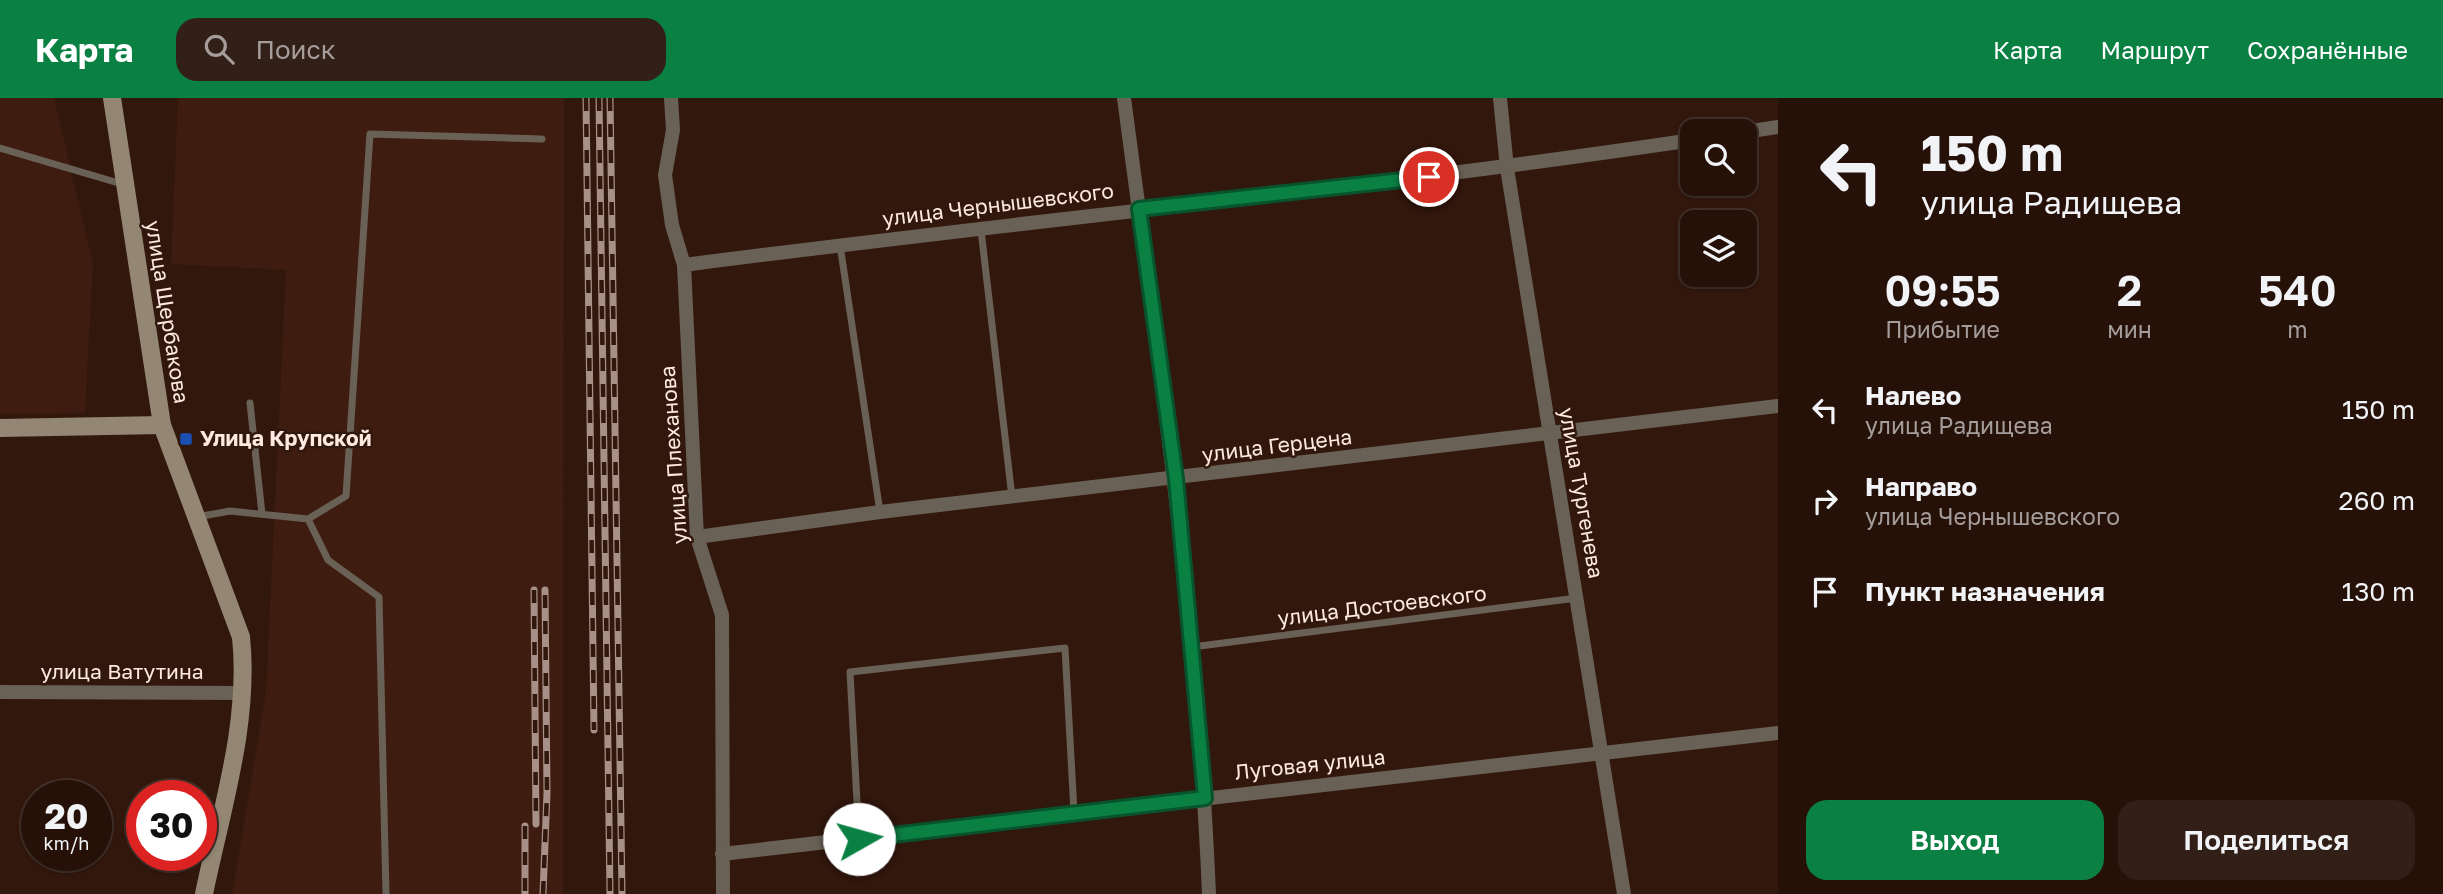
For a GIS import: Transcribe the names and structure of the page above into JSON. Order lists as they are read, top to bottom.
{
  "streets": {
    "main road": ["улица Щербакова"],
    "street": [
      "улица Чернышевского",
      "улица Герцена",
      "улица Плеханова",
      "улица Тургенева",
      "улица Ватутина",
      "Луговая улица"
    ],
    "lane": ["улица Достоевского"]
  },
  "crossings": [
    ["улица Чернышевского", "улица Плеханова"],
    ["улица Чернышевского", "улица Тургенева"],
    ["улица Щербакова", "улица Ватутина"],
    ["улица Герцена", "улица Плеханова"],
    ["улица Герцена", "улица Тургенева"],
    ["улица Плеханова", "Луговая улица"],
    ["улица Тургенева", "улица Достоевского"],
    ["улица Тургенева", "Луговая улица"]
  ],
  "places": {
    "transit": ["Улица Крупской"]
  },
  "page": {
    "header": "Карта",
    "search": "Поиск",
    "nav": ["Карта", "Маршрут", "Сохранённые"],
    "turn": ["150 m", "улица Радищева"],
    "eta": [
      "09:55",
      "Прибытие",
      "2",
      "мин",
      "540",
      "m"
    ],
    "list": [
      {
        "name": "Налево",
        "note": "улица Радищева",
        "value": "150 m"
      },
      {
        "name": "Направо",
        "note": "улица Чернышевского",
        "value": "260 m"
      },
      {
        "name": "Пункт назначения",
        "value": "130 m"
      }
    ],
    "speed": "20 km/h",
    "limit": "30",
    "buttons": ["Выход", "Поделиться"]
  }
}
